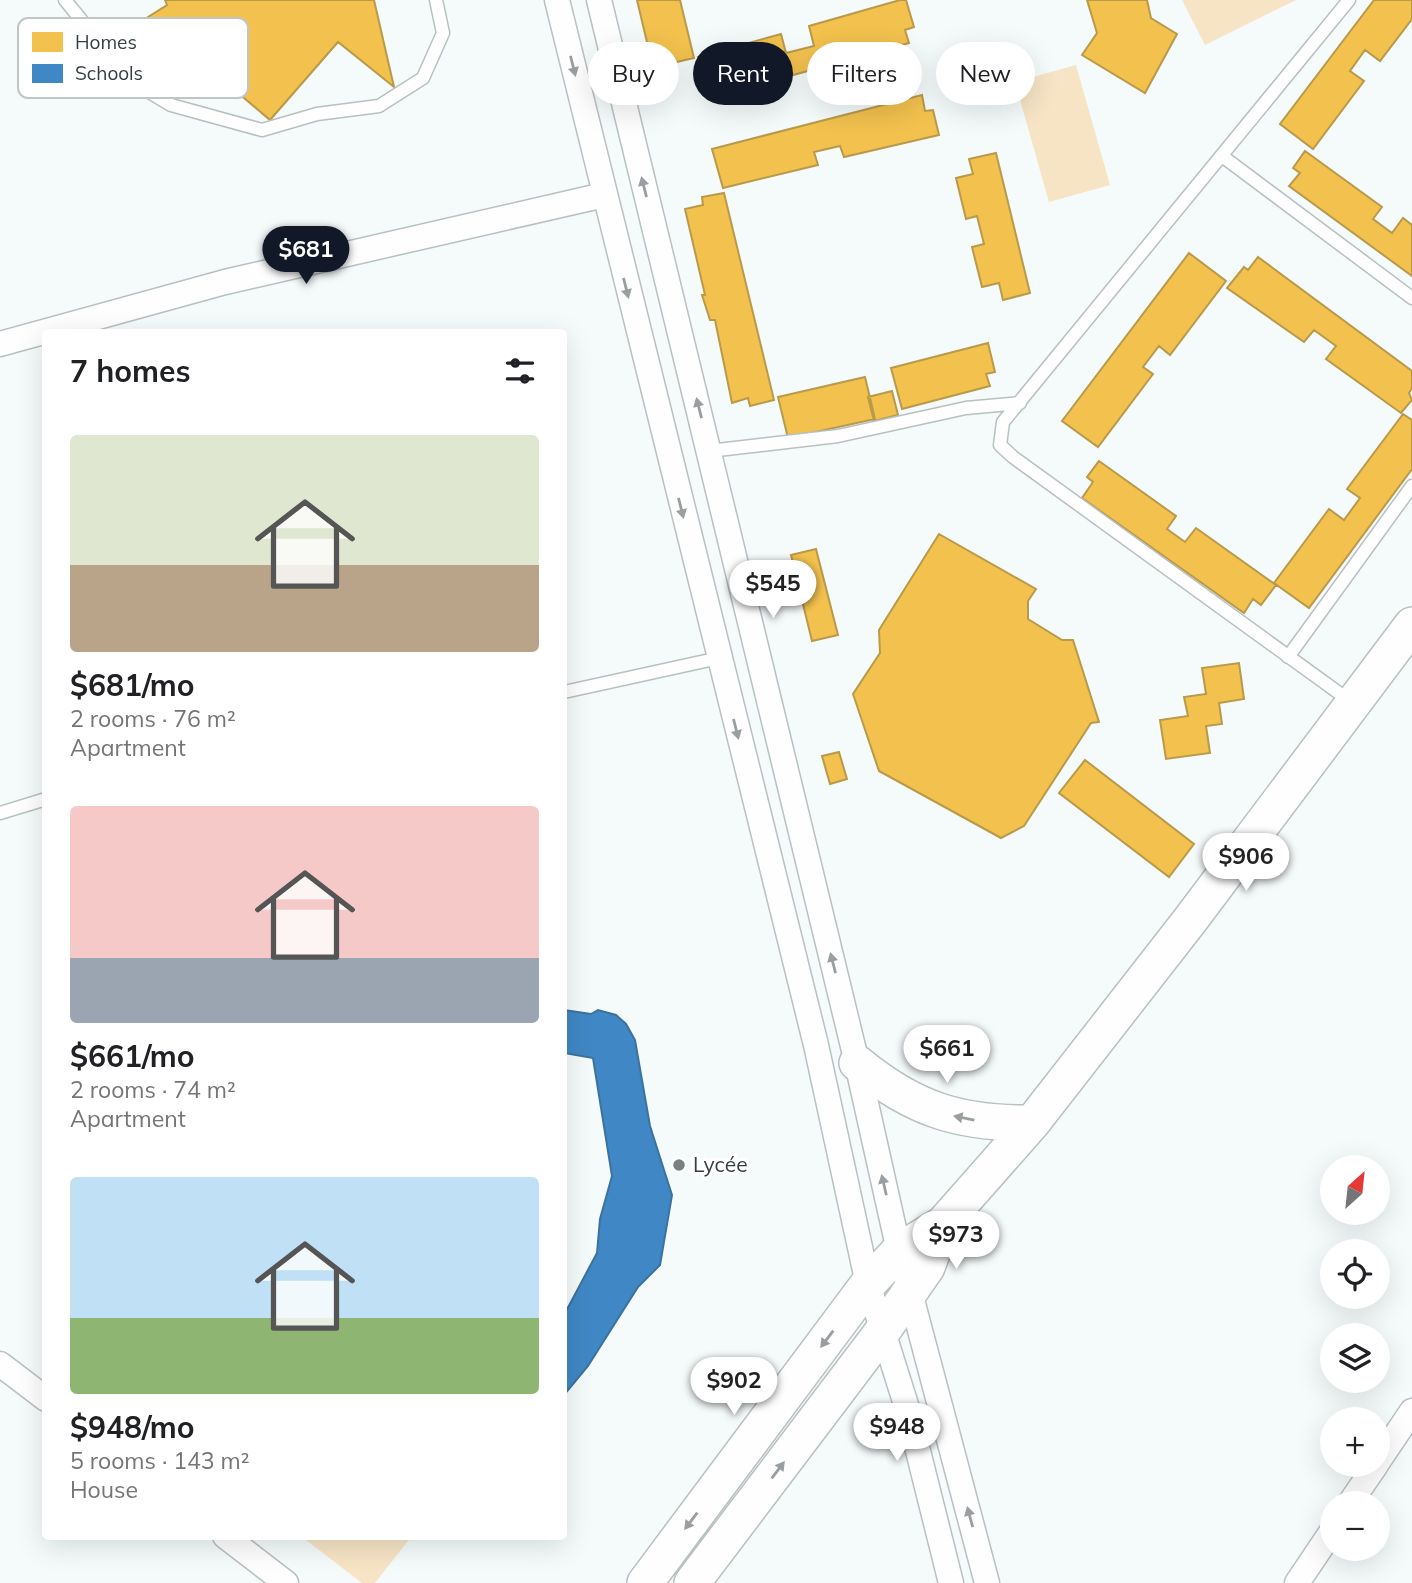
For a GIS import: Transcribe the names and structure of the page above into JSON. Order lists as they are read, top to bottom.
{
  "places": ["Lycée"],
  "legend": ["Homes", "Schools"],
  "north": "top right",
  "page": {
    "chip": [
      "Buy",
      "Rent",
      "Filters",
      "New"
    ],
    "price": [
      "$681",
      "$545",
      "$906",
      "$661",
      "$973",
      "$902",
      "$948"
    ],
    "heading": "7 homes",
    "list": [
      {
        "name": "$681/mo",
        "note": "2 rooms · 76 m² · Apartment"
      },
      {
        "name": "$661/mo",
        "note": "2 rooms · 74 m² · Apartment"
      },
      {
        "name": "$948/mo",
        "note": "5 rooms · 143 m² · House"
      }
    ],
    "map_buttons": ["+", "−"]
  }
}
